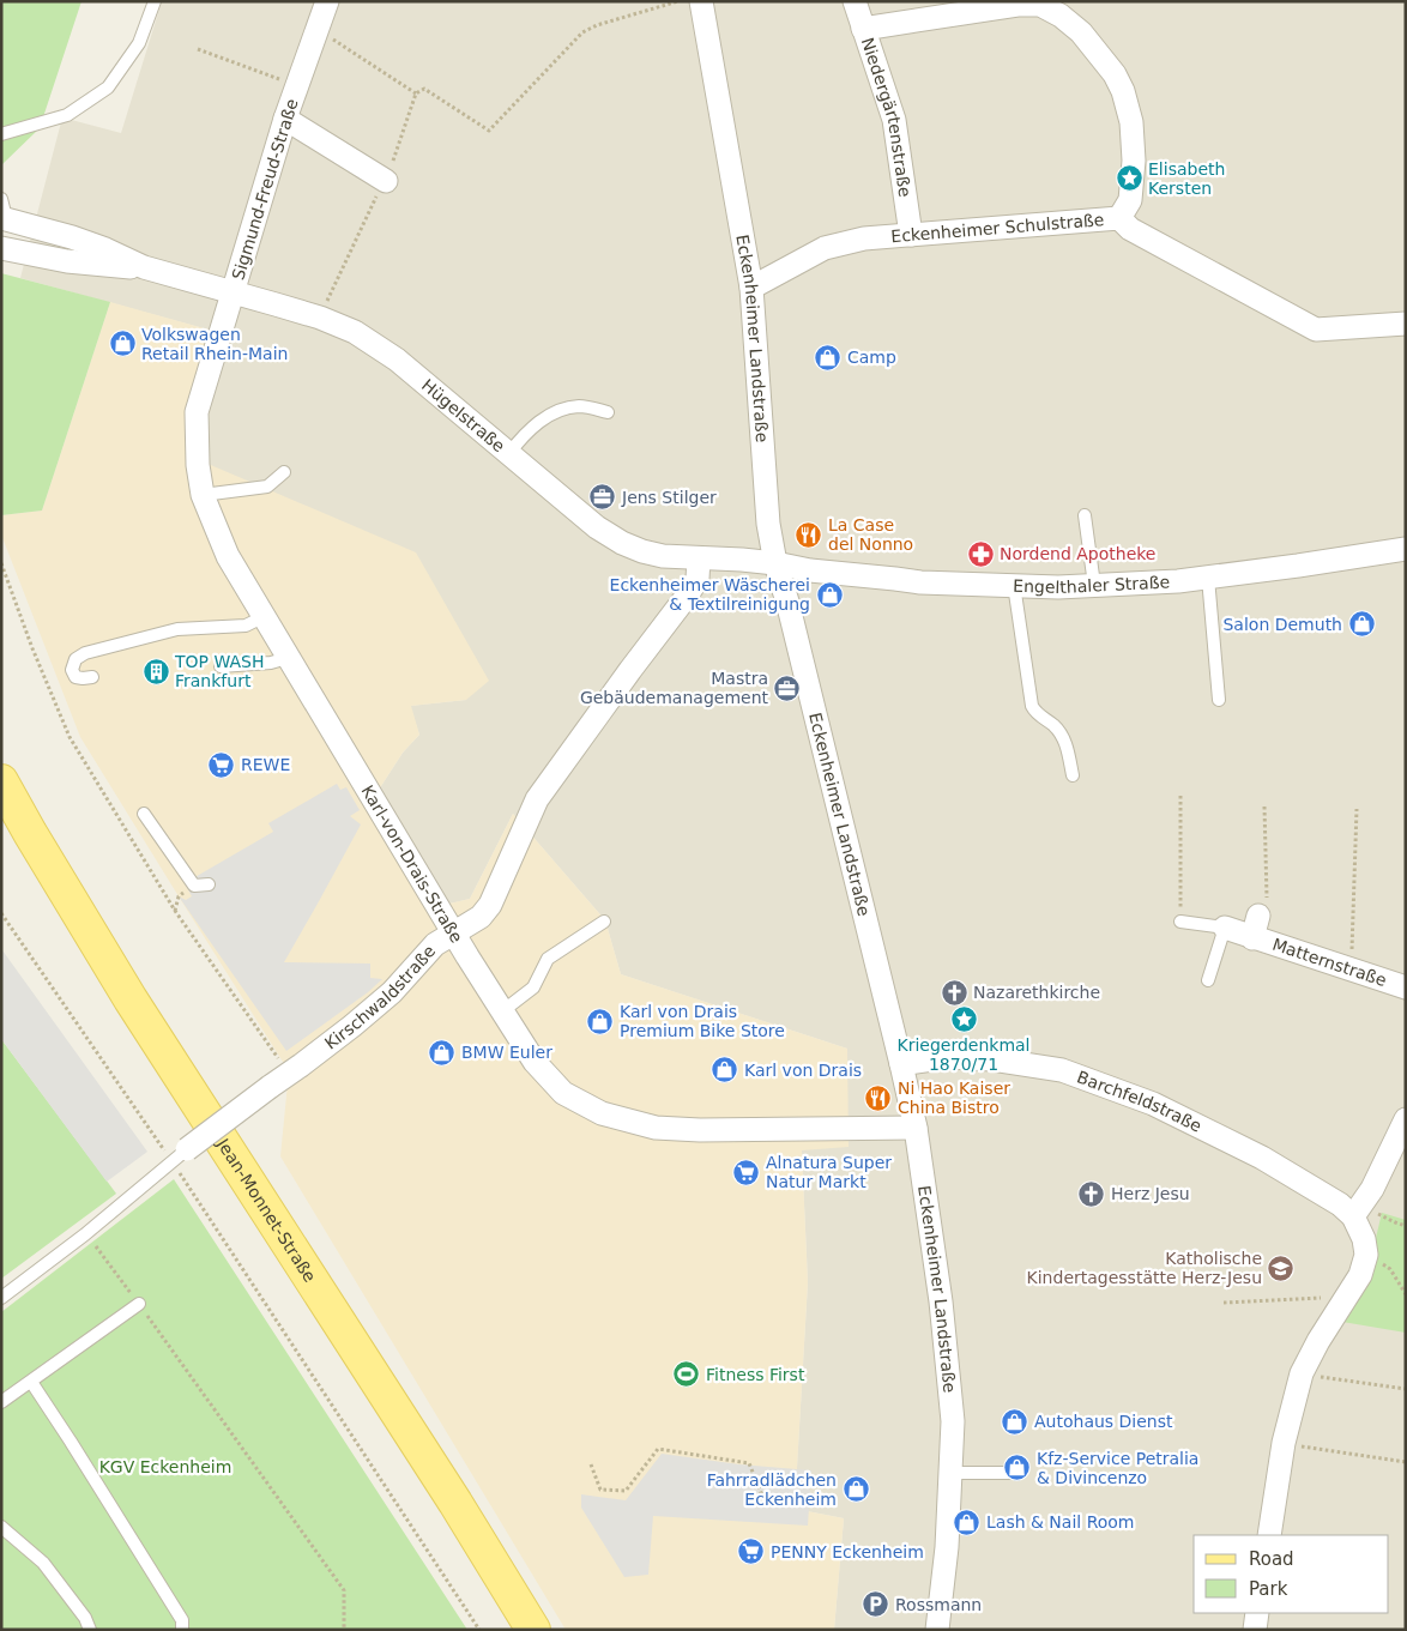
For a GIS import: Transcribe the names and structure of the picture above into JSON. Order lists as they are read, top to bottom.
{
  "streets": {
    "main road": ["Jean-Monnet-Straße"],
    "street": [
      "Niedergärtenstraße",
      "Sigmund-Freud-Straße",
      "Eckenheimer Schulstraße",
      "Eckenheimer Landstraße",
      "Hügelstraße",
      "Engelthaler Straße",
      "Karl-von-Drais-Straße",
      "Matternstraße",
      "Kirschwaldstraße",
      "Barchfeldstraße"
    ]
  },
  "crossings": [
    ["Niedergärtenstraße", "Eckenheimer Schulstraße"],
    ["Sigmund-Freud-Straße", "Hügelstraße"],
    ["Sigmund-Freud-Straße", "Karl-von-Drais-Straße"],
    ["Eckenheimer Schulstraße", "Eckenheimer Landstraße"],
    ["Eckenheimer Landstraße", "Hügelstraße"],
    ["Eckenheimer Landstraße", "Engelthaler Straße"],
    ["Eckenheimer Landstraße", "Karl-von-Drais-Straße"],
    ["Eckenheimer Landstraße", "Barchfeldstraße"],
    ["Hügelstraße", "Engelthaler Straße"],
    ["Hügelstraße", "Karl-von-Drais-Straße"],
    ["Hügelstraße", "Kirschwaldstraße"],
    ["Karl-von-Drais-Straße", "Kirschwaldstraße"]
  ],
  "parks": ["KGV Eckenheim"],
  "places": {
    "place": ["Elisabeth Kersten", "Kriegerdenkmal 1870/71"],
    "shop": [
      "Volkswagen Retail Rhein-Main",
      "Camp",
      "Eckenheimer Wäscherei & Textilreinigung",
      "Salon Demuth",
      "Karl von Drais Premium Bike Store",
      "BMW Euler",
      "Karl von Drais",
      "Autohaus Dienst",
      "Kfz-Service Petralia & Divincenzo",
      "Fahrradlädchen Eckenheim",
      "Lash & Nail Room"
    ],
    "office": ["Jens Stilger", "Mastra Gebäudemanagement"],
    "restaurant": ["La Case del Nonno", "Ni Hao Kaiser China Bistro"],
    "pharmacy": ["Nordend Apotheke"],
    "building": ["TOP WASH Frankfurt"],
    "supermarket": ["REWE", "Alnatura Super Natur Markt", "PENNY Eckenheim"],
    "church": ["Nazarethkirche", "Herz Jesu"],
    "school or university": ["Katholische Kindertagesstätte Herz-Jesu"],
    "sports": ["Fitness First"],
    "parking": ["Rossmann"]
  },
  "legend": ["Road", "Park"]
}
